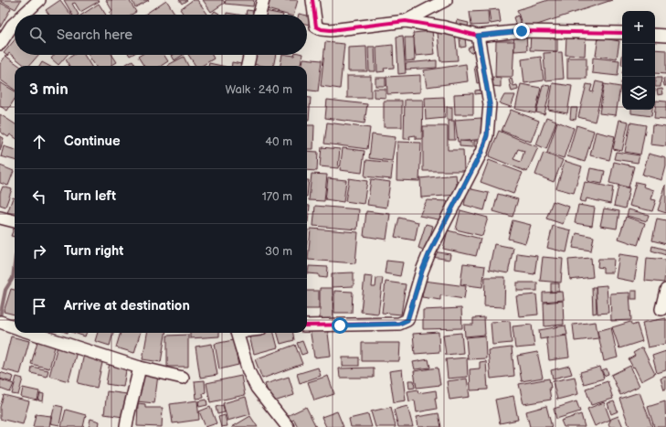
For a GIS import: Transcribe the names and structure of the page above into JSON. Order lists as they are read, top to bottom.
{
  "page": {
    "map_buttons": ["+", "−"],
    "search": "Search here",
    "heading": ["3 min", "Walk · 240 m"],
    "list": [
      ["Continue", "40 m"],
      ["Turn left", "170 m"],
      ["Turn right", "30 m"],
      "Arrive at destination"
    ]
  }
}
